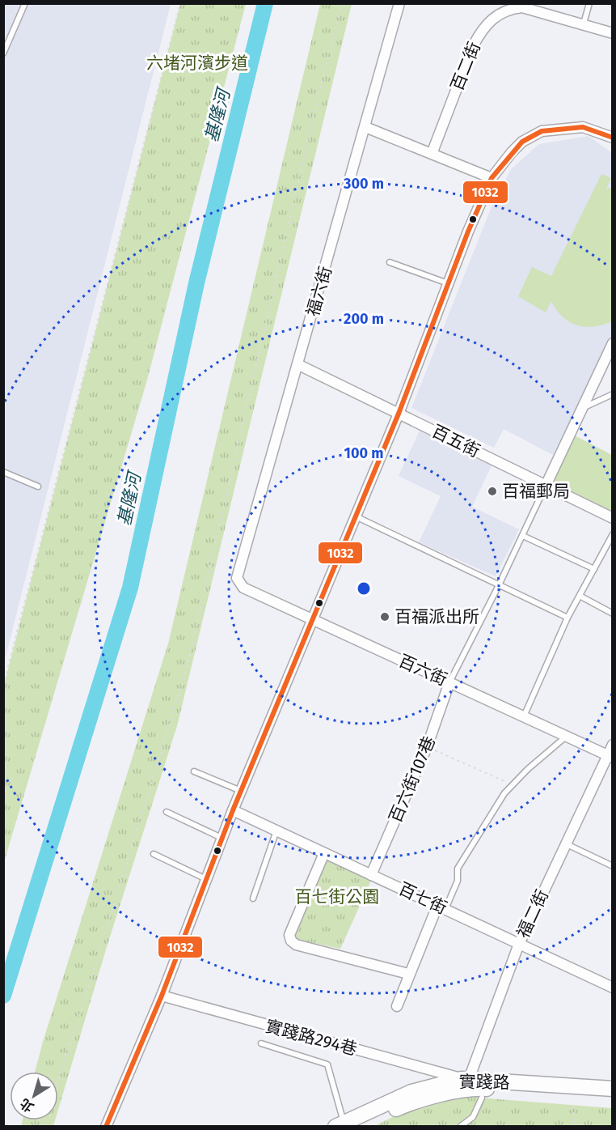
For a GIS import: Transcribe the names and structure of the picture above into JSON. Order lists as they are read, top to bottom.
{
  "streets": {
    "street": [
      "百二街",
      "福六街",
      "百五街",
      "百六街",
      "百六街107巷",
      "百七街",
      "福二街",
      "實踐路294巷",
      "實踐路"
    ]
  },
  "crossings": [
    ["福六街", "百五街"],
    ["福六街", "百六街"],
    ["百六街", "百六街107巷"],
    ["百六街", "福二街"],
    ["百六街107巷", "百七街"],
    ["百七街", "福二街"],
    ["福二街", "實踐路294巷"],
    ["福二街", "實踐路"],
    ["實踐路294巷", "實踐路"]
  ],
  "water": ["基隆河"],
  "parks": ["六堵河濱步道", "百七街公園"],
  "places": ["百福郵局", "百福派出所"],
  "lines": ["transit line 1032"],
  "north": "bottom left",
  "rings": ["300 m", "200 m", "100 m"]
}
